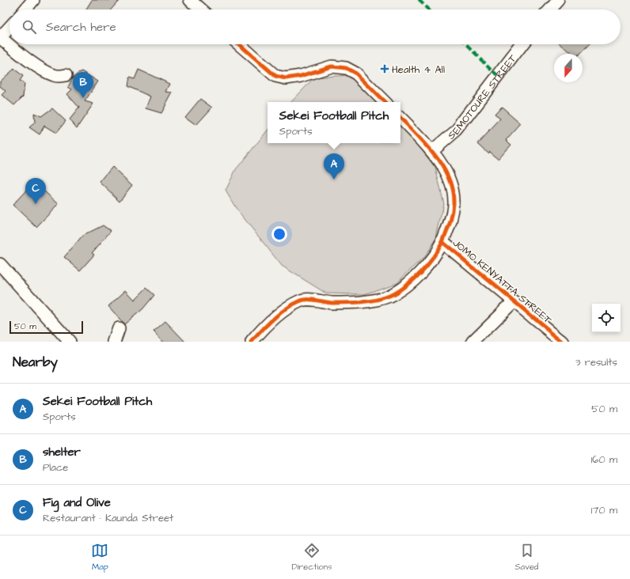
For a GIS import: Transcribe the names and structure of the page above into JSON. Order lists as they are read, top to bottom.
{
  "streets": {
    "street": ["SEMOTOURE STREET", "JOMO KENYATTA STREET"]
  },
  "crossings": [
    ["SEMOTOURE STREET", "JOMO KENYATTA STREET"]
  ],
  "places": {
    "health": ["Health 4 All"]
  },
  "scale_bar": "50 m",
  "north": "bottom",
  "page": {
    "search": "Search here",
    "pins": ["B", "A", "C"],
    "popup": ["Sekei Football Pitch", "Sports"],
    "scale": "50 m",
    "heading": ["Nearby", "3 results"],
    "list": [
      {
        "mark": "A",
        "name": "Sekei Football Pitch",
        "note": "Sports",
        "value": "50 m"
      },
      {
        "mark": "B",
        "name": "shelter",
        "note": "Place",
        "value": "160 m"
      },
      {
        "mark": "C",
        "name": "Fig and Olive",
        "note": "Restaurant · Kaunda Street",
        "value": "170 m"
      }
    ],
    "nav": ["Map", "Directions", "Saved"]
  }
}
